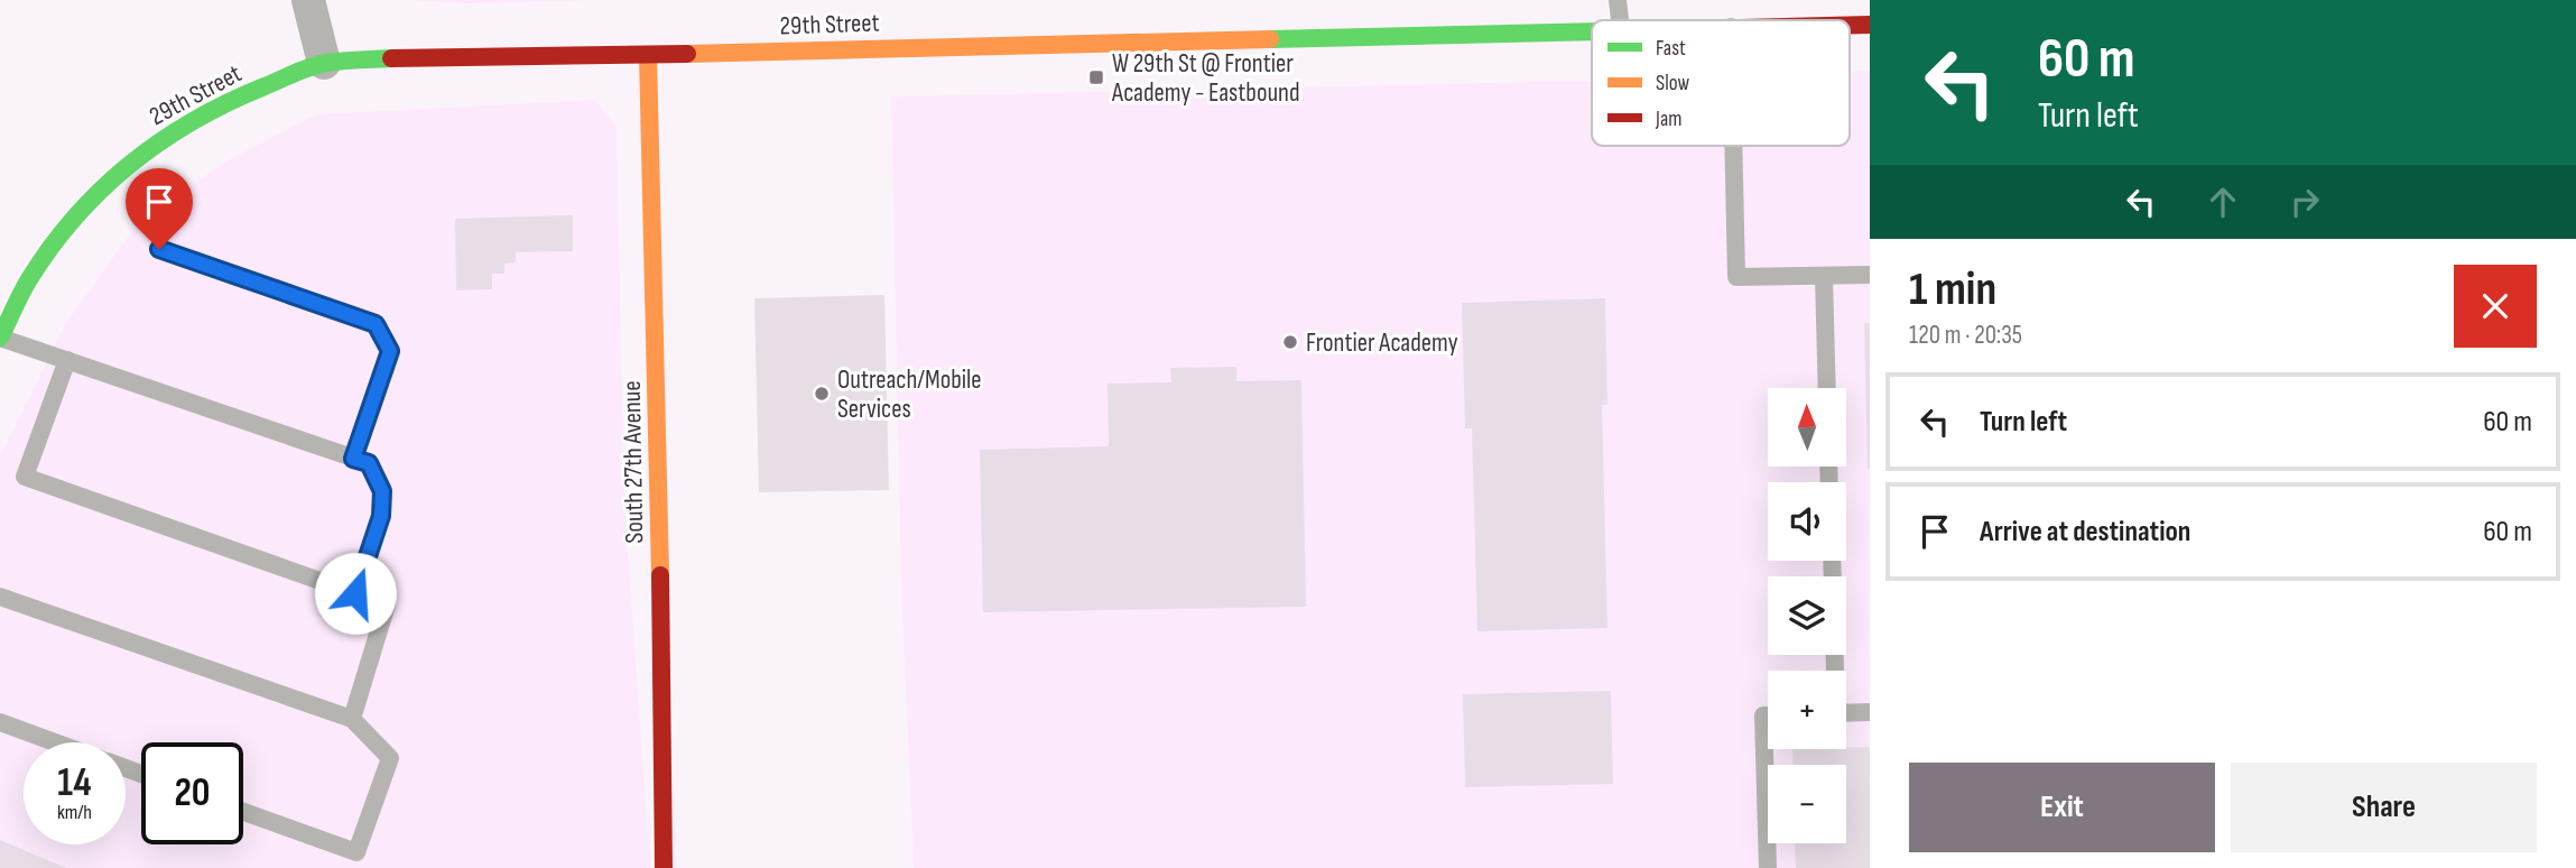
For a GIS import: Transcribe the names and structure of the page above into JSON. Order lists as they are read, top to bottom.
{
  "streets": {
    "street": ["29th Street", "South 27th Avenue"]
  },
  "crossings": [
    ["29th Street", "South 27th Avenue"]
  ],
  "places": {
    "transit": ["W 29th St @ Frontier Academy - Eastbound"],
    "other": ["Frontier Academy", "Outreach/Mobile Services"]
  },
  "legend": ["Fast", "Slow", "Jam"],
  "north": "top",
  "page": {
    "turn": ["60 m", "Turn left"],
    "heading": ["1 min", "120 m · 20:35"],
    "list": [
      {
        "name": "Turn left",
        "value": "60 m"
      },
      {
        "name": "Arrive at destination",
        "value": "60 m"
      }
    ],
    "map_buttons": ["+", "−"],
    "speed": "14 km/h",
    "limit": "20",
    "buttons": ["Exit", "Share"]
  }
}
